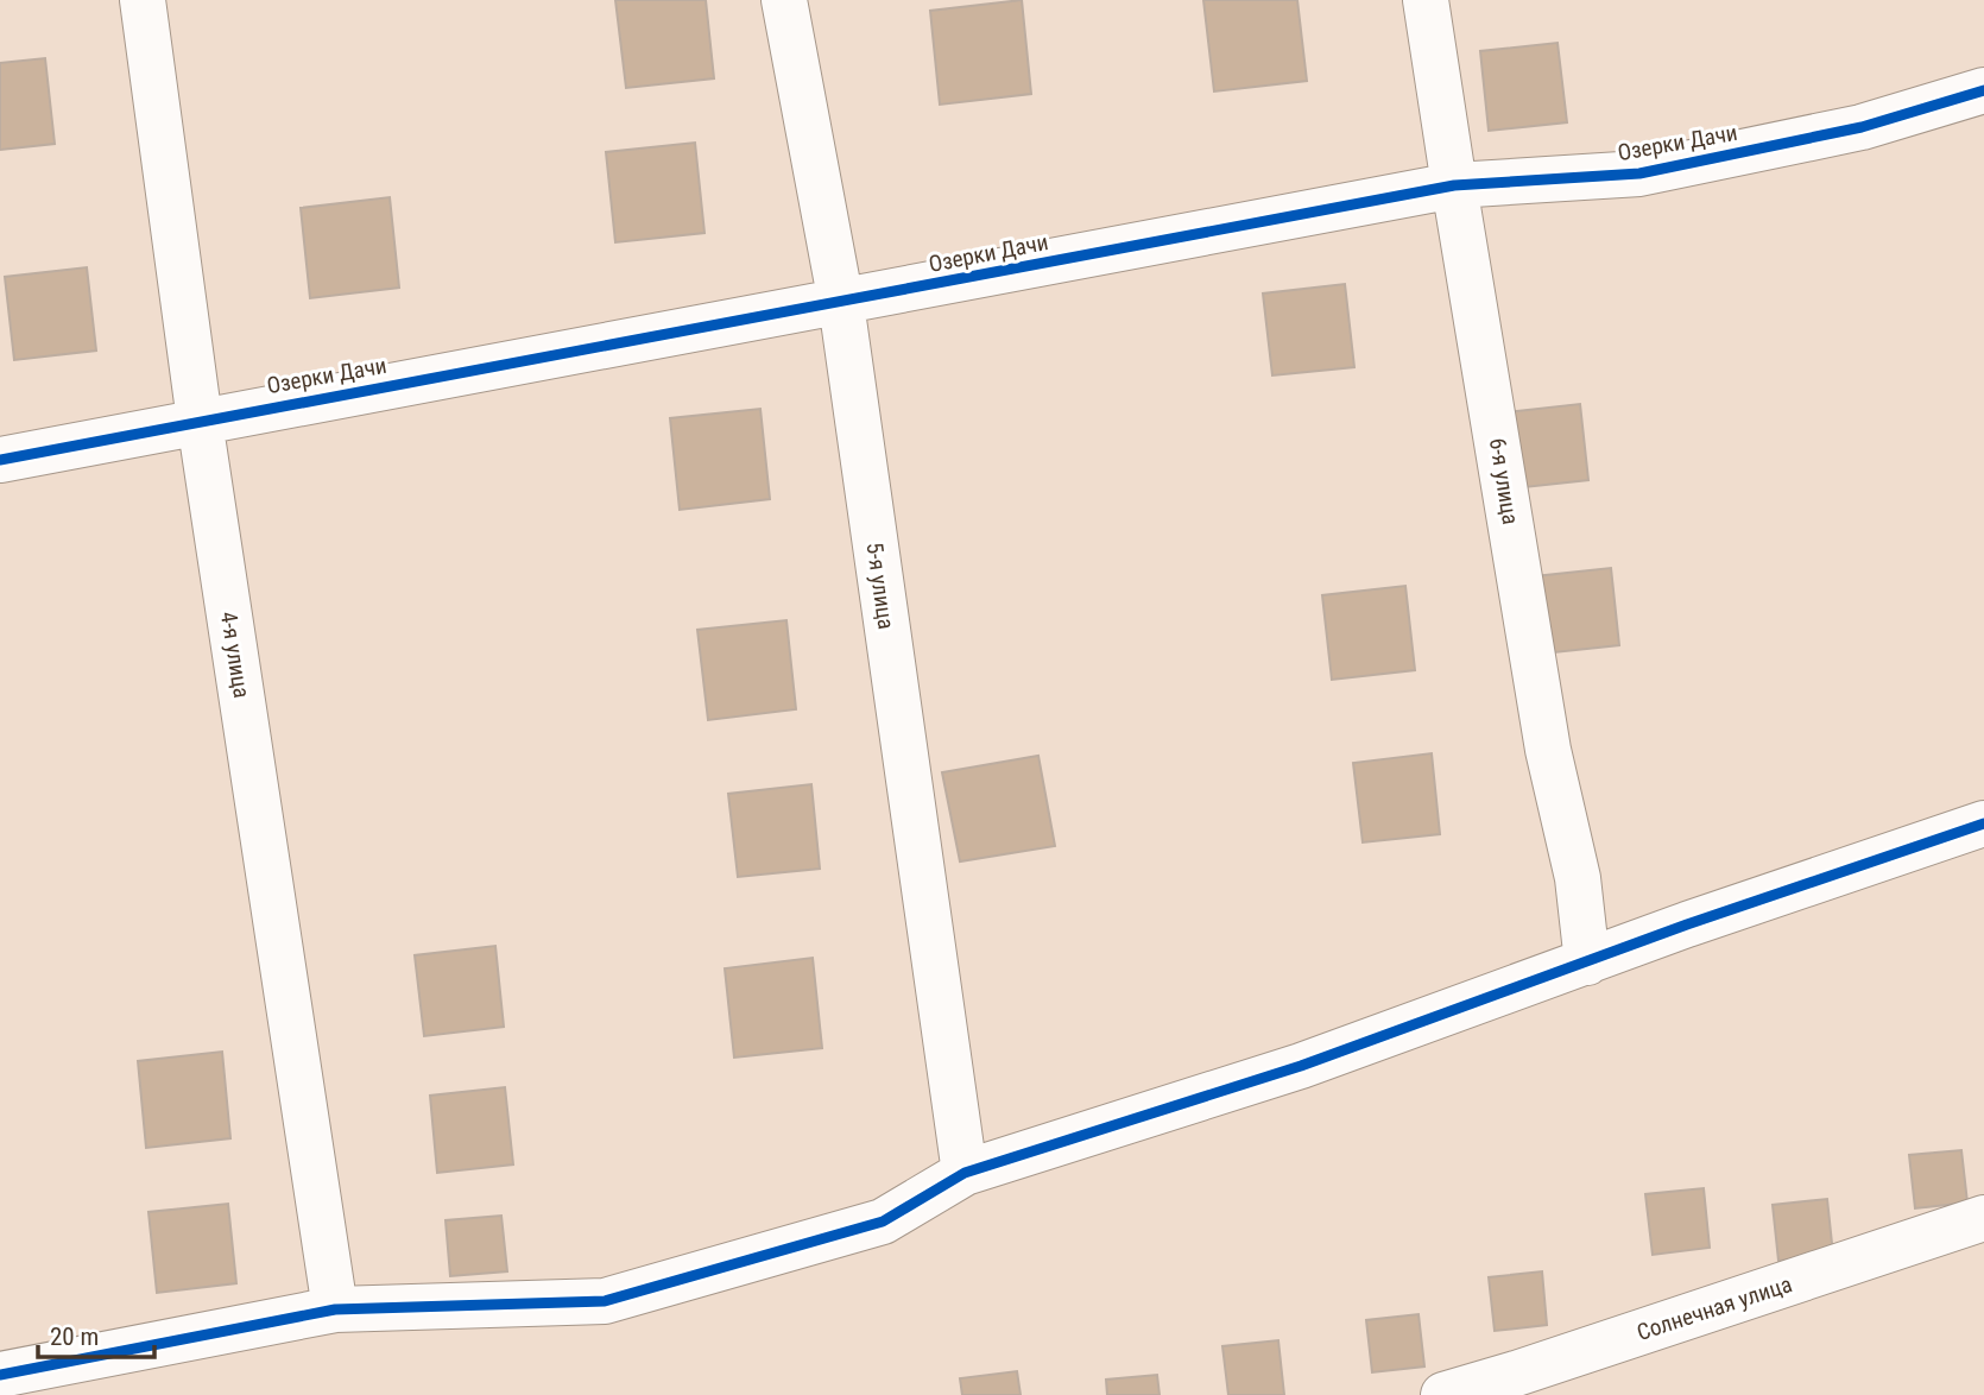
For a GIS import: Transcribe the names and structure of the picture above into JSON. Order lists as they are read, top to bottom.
{
  "streets": {
    "street": [
      "Озерки Дачи",
      "6-я улица",
      "5-я улица",
      "4-я улица",
      "Солнечная улица"
    ]
  },
  "crossings": [
    ["Озерки Дачи", "6-я улица"],
    ["Озерки Дачи", "5-я улица"],
    ["Озерки Дачи", "4-я улица"]
  ],
  "scale_bar": "20 m"
}
